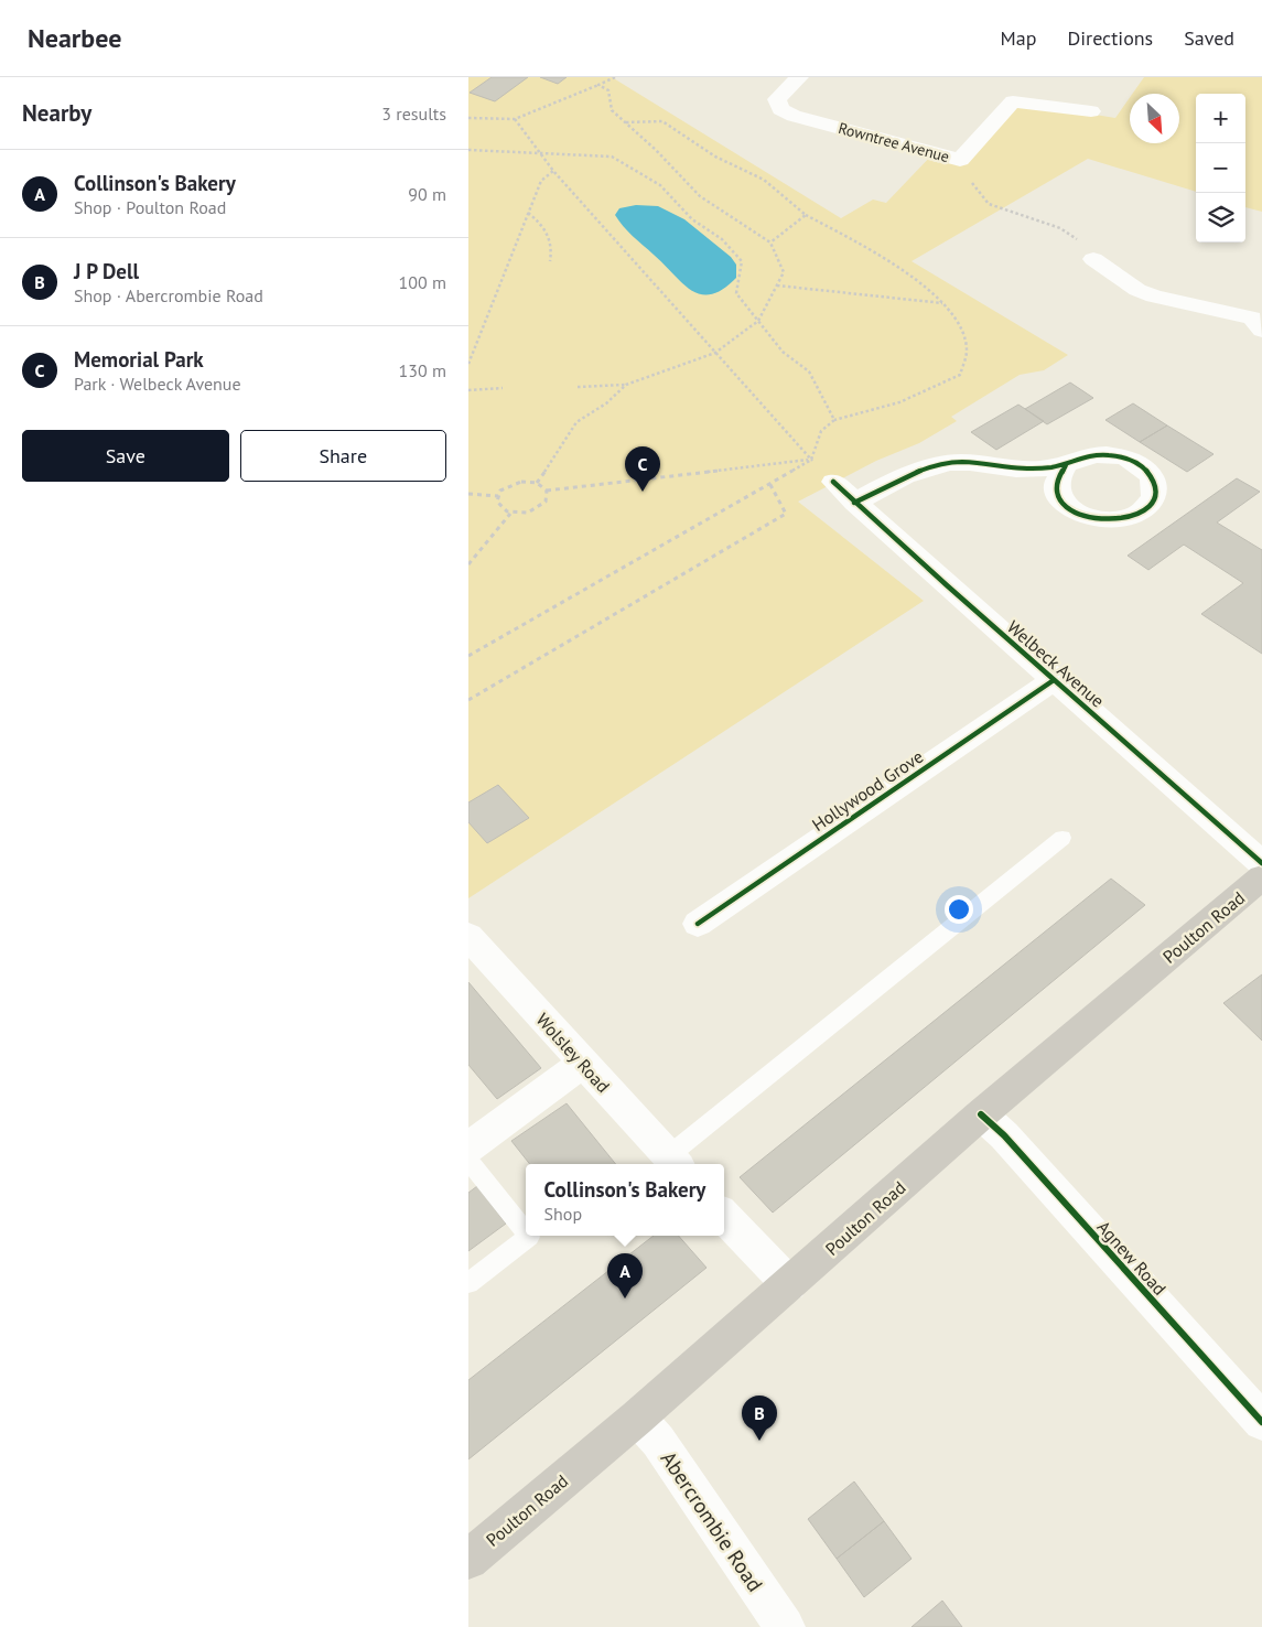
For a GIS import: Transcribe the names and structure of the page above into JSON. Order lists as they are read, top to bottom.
{
  "streets": {
    "main road": ["Poulton Road"],
    "street": [
      "Rowntree Avenue",
      "Welbeck Avenue",
      "Hollywood Grove",
      "Wolsley Road",
      "Agnew Road",
      "Abercrombie Road"
    ]
  },
  "crossings": [
    ["Welbeck Avenue", "Hollywood Grove"],
    ["Poulton Road", "Agnew Road"],
    ["Poulton Road", "Abercrombie Road"]
  ],
  "north": "bottom right",
  "page": {
    "header": "Nearbee",
    "nav": ["Map", "Directions", "Saved"],
    "heading": ["Nearby", "3 results"],
    "map_buttons": ["+", "−"],
    "list": [
      {
        "mark": "A",
        "name": "Collinson's Bakery",
        "note": "Shop · Poulton Road",
        "value": "90 m"
      },
      {
        "mark": "B",
        "name": "J P Dell",
        "note": "Shop · Abercrombie Road",
        "value": "100 m"
      },
      {
        "mark": "C",
        "name": "Memorial Park",
        "note": "Park · Welbeck Avenue",
        "value": "130 m"
      }
    ],
    "buttons": ["Save", "Share"],
    "pins": ["C", "A", "B"],
    "popup": ["Collinson's Bakery", "Shop"]
  }
}
